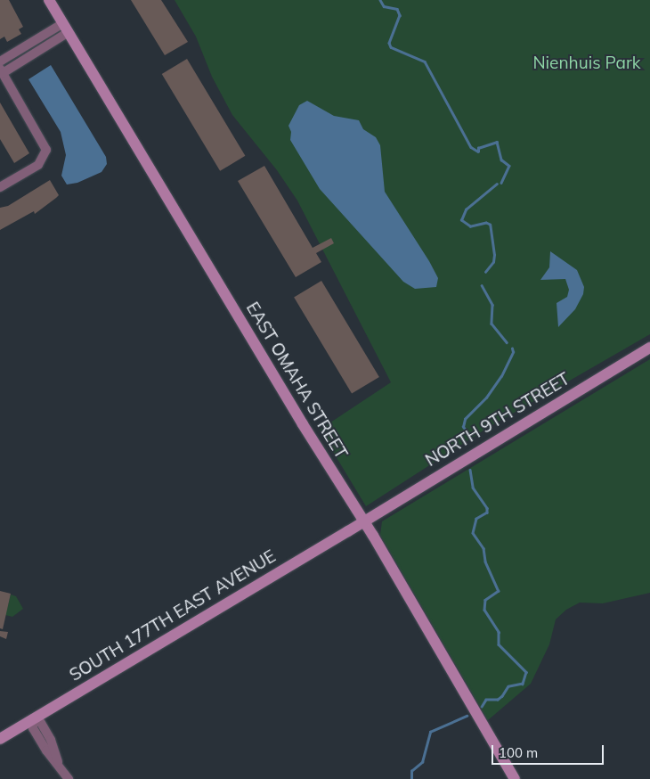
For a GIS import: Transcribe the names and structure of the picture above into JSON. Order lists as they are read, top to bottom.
{
  "streets": {
    "street": ["EAST OMAHA STREET", "NORTH 9TH STREET", "SOUTH 177TH EAST AVENUE"]
  },
  "crossings": [
    ["EAST OMAHA STREET", "NORTH 9TH STREET"],
    ["EAST OMAHA STREET", "SOUTH 177TH EAST AVENUE"],
    ["NORTH 9TH STREET", "SOUTH 177TH EAST AVENUE"]
  ],
  "parks": ["Nienhuis Park"],
  "scale_bar": "100 m"
}
